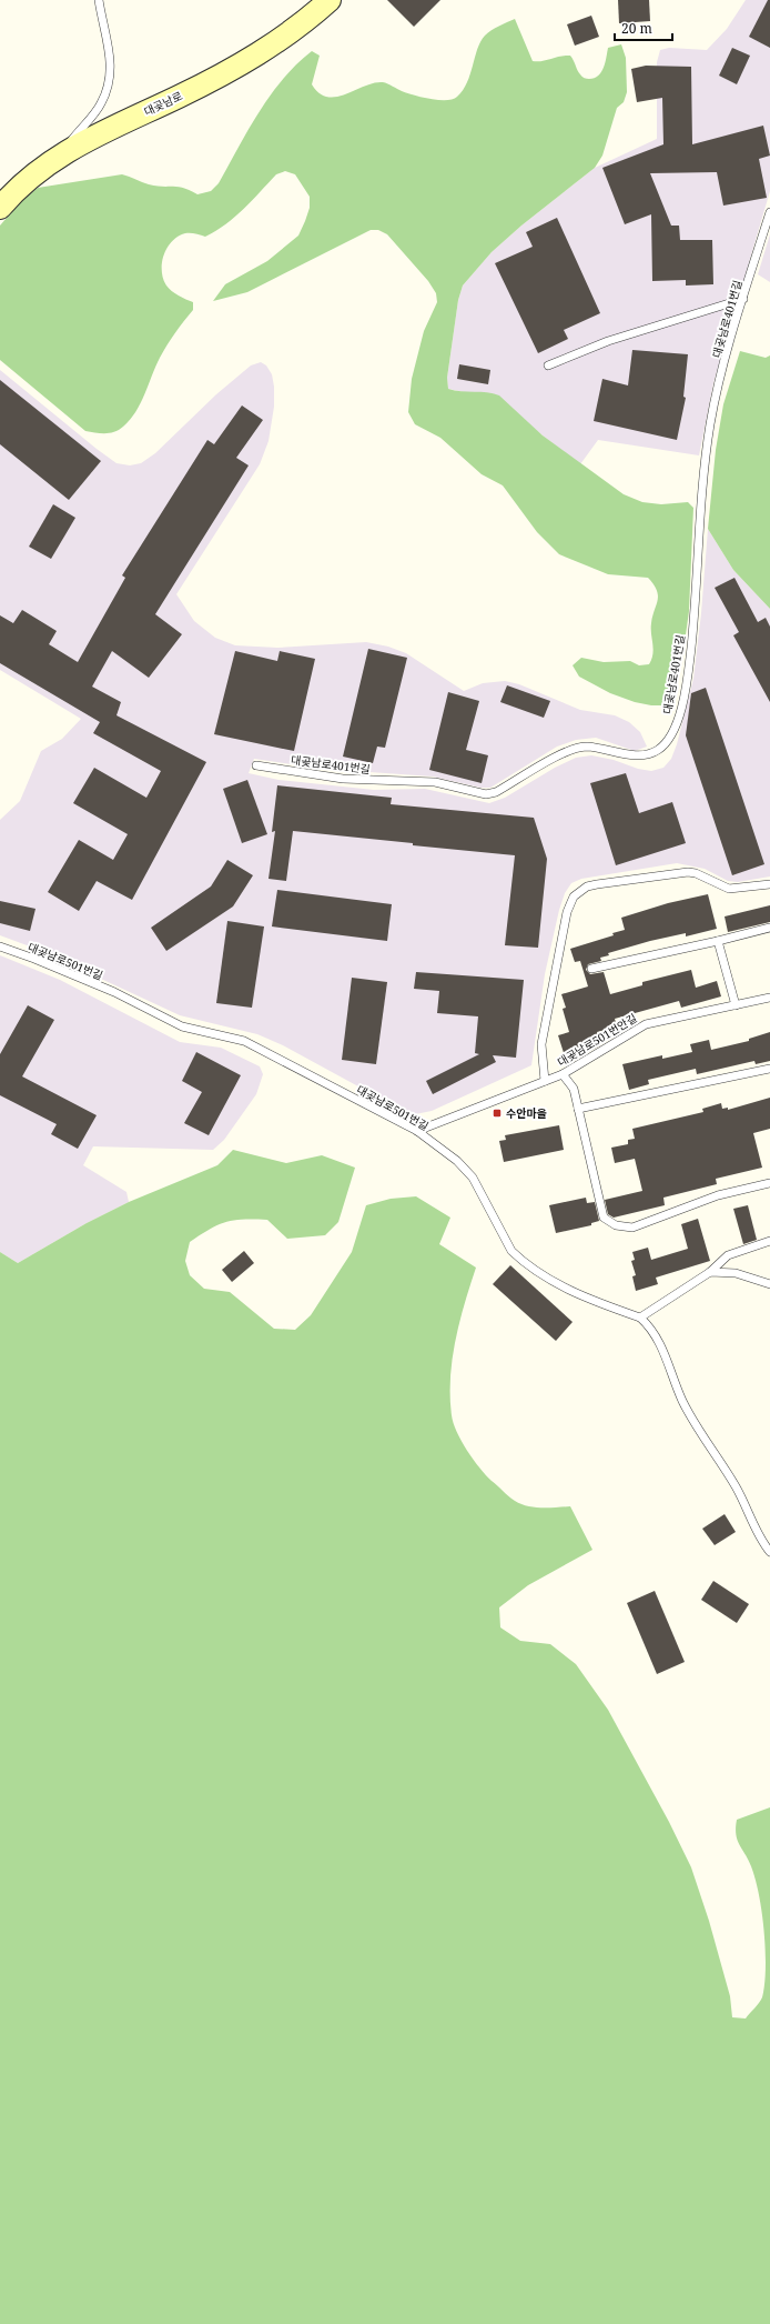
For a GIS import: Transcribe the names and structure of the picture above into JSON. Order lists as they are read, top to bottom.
{
  "streets": {
    "street": ["대곶남로"],
    "lane": ["대곶남로401번길", "대곶남로501번길", "대곶남로501번안길"]
  },
  "crossings": [
    ["대곶남로501번길", "대곶남로501번안길"]
  ],
  "places": {
    "transit": ["수안마을"]
  },
  "scale_bar": "20 m"
}
